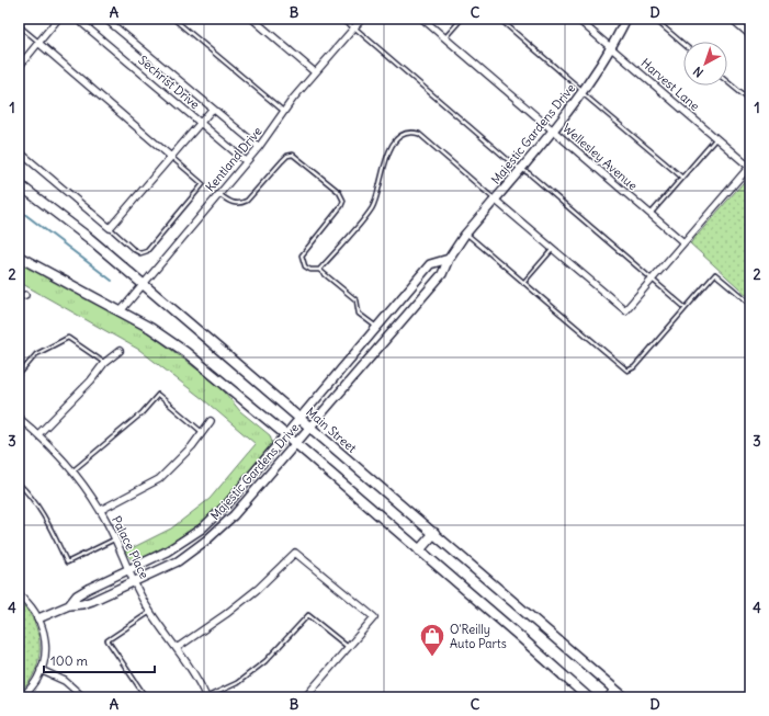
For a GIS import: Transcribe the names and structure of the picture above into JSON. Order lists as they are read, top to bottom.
{
  "streets": {
    "main road": ["Main Street"],
    "street": [
      "Sechrist Drive",
      "Harvest Lane",
      "Majestic Gardens Drive",
      "Wellesley Avenue",
      "Kentland Drive",
      "Palace Place"
    ]
  },
  "crossings": [
    ["Sechrist Drive", "Kentland Drive"],
    ["Harvest Lane", "Majestic Gardens Drive"],
    ["Majestic Gardens Drive", "Wellesley Avenue"],
    ["Majestic Gardens Drive", "Main Street"],
    ["Majestic Gardens Drive", "Palace Place"],
    ["Kentland Drive", "Main Street"]
  ],
  "places": {
    "shop": ["O'Reilly Auto Parts"]
  },
  "scale_bar": "100 m",
  "north": "bottom left",
  "grid": {
    "columns": [
      "A",
      "B",
      "C",
      "D"
    ],
    "rows": [
      "1",
      "2",
      "3",
      "4"
    ]
  }
}
